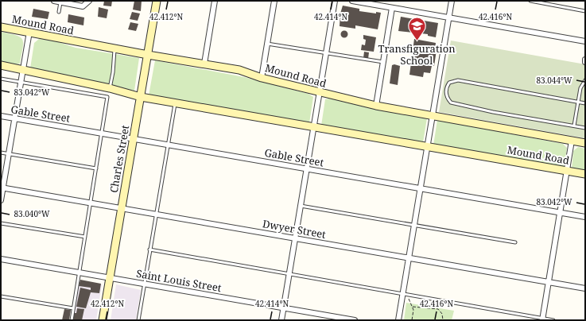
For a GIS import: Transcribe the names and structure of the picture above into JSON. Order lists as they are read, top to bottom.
{
  "streets": {
    "main road": ["Mound Road", "Charles Street"],
    "street": ["Gable Street", "Dwyer Street", "Saint Louis Street"]
  },
  "crossings": [
    ["Mound Road", "Charles Street"],
    ["Gable Street", "Charles Street"],
    ["Charles Street", "Dwyer Street"],
    ["Charles Street", "Saint Louis Street"]
  ],
  "places": {
    "school or university": ["Transfiguration School"]
  },
  "coordinates": [
    "42.412°N",
    "42.414°N",
    "42.416°N",
    "83.044°W",
    "83.042°W",
    "83.040°W"
  ]
}
